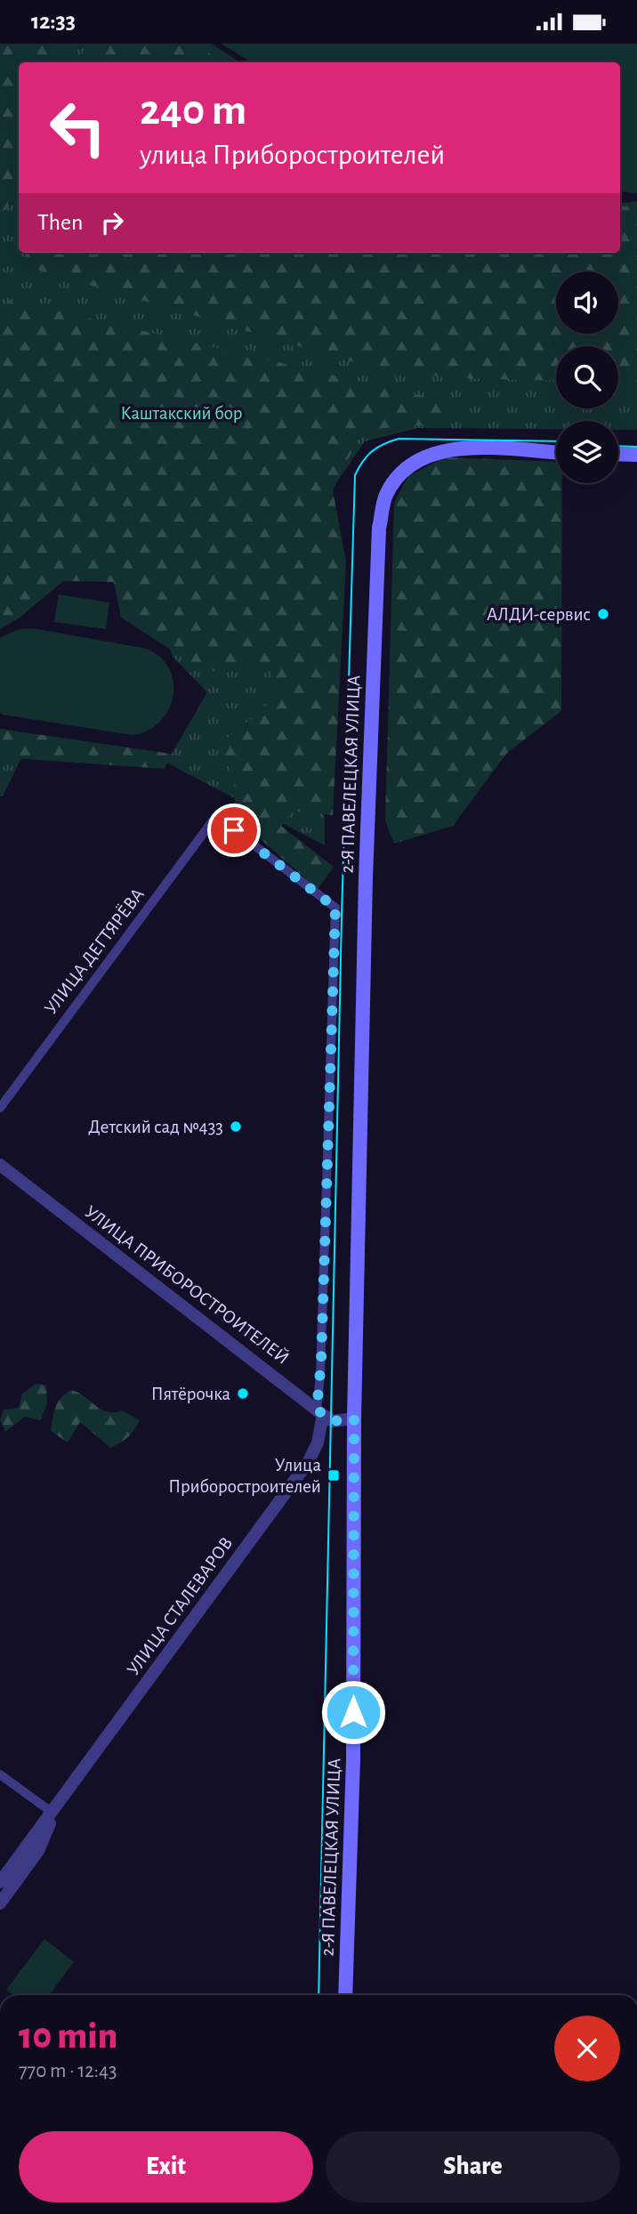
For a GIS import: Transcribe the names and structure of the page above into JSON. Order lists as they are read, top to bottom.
{
  "streets": {
    "main road": ["2-Я ПАВЕЛЕЦКАЯ УЛИЦА"],
    "street": ["УЛИЦА ДЕГТЯРЁВА", "УЛИЦА ПРИБОРОСТРОИТЕЛЕЙ", "УЛИЦА СТАЛЕВАРОВ"]
  },
  "crossings": [
    ["УЛИЦА ДЕГТЯРЁВА", "УЛИЦА ПРИБОРОСТРОИТЕЛЕЙ"],
    ["УЛИЦА ДЕГТЯРЁВА", "УЛИЦА СТАЛЕВАРОВ"],
    ["УЛИЦА ПРИБОРОСТРОИТЕЛЕЙ", "УЛИЦА СТАЛЕВАРОВ"]
  ],
  "parks": ["Каштакский бор"],
  "places": {
    "other": ["АЛДИ-сервис", "Детский сад №433", "Пятёрочка"],
    "transit": ["Улица Приборостроителей"]
  },
  "page": {
    "status": "12:33",
    "turn": ["240 m", "улица Приборостроителей"],
    "then": "Then",
    "heading": ["10 min", "770 m · 12:43"],
    "buttons": ["Exit", "Share"]
  }
}
